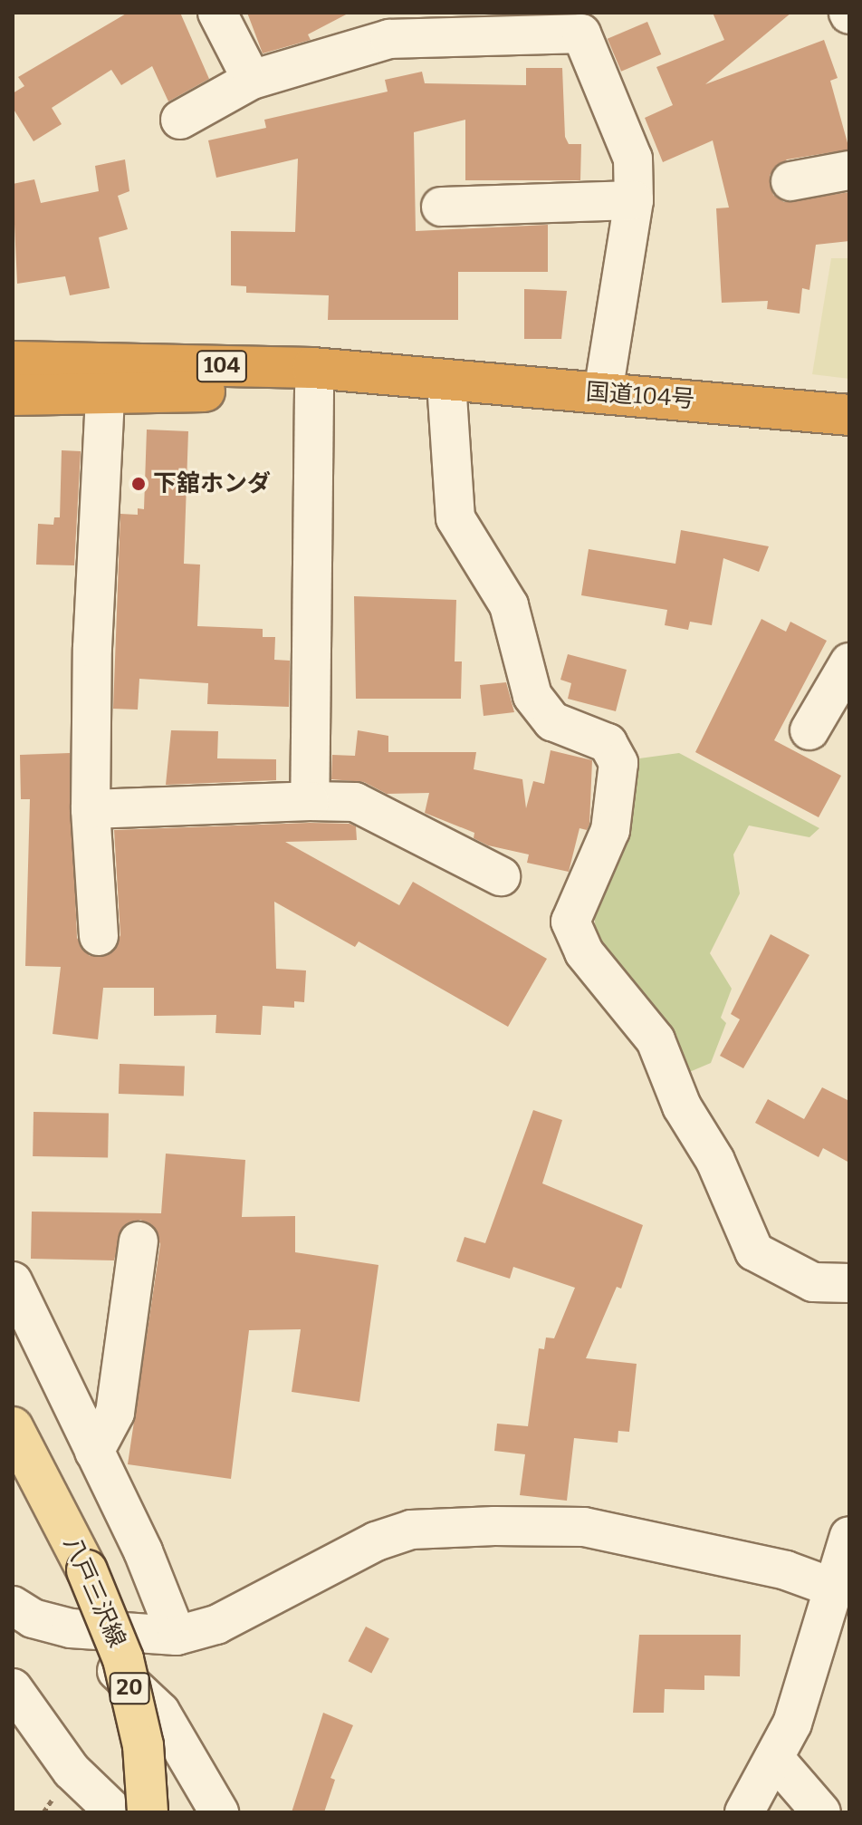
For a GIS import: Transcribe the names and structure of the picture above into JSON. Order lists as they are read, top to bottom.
{
  "streets": {
    "highway": ["104", "国道104号"],
    "main road": ["八戸三沢線", "20"]
  },
  "places": ["下舘ホンダ"]
}
